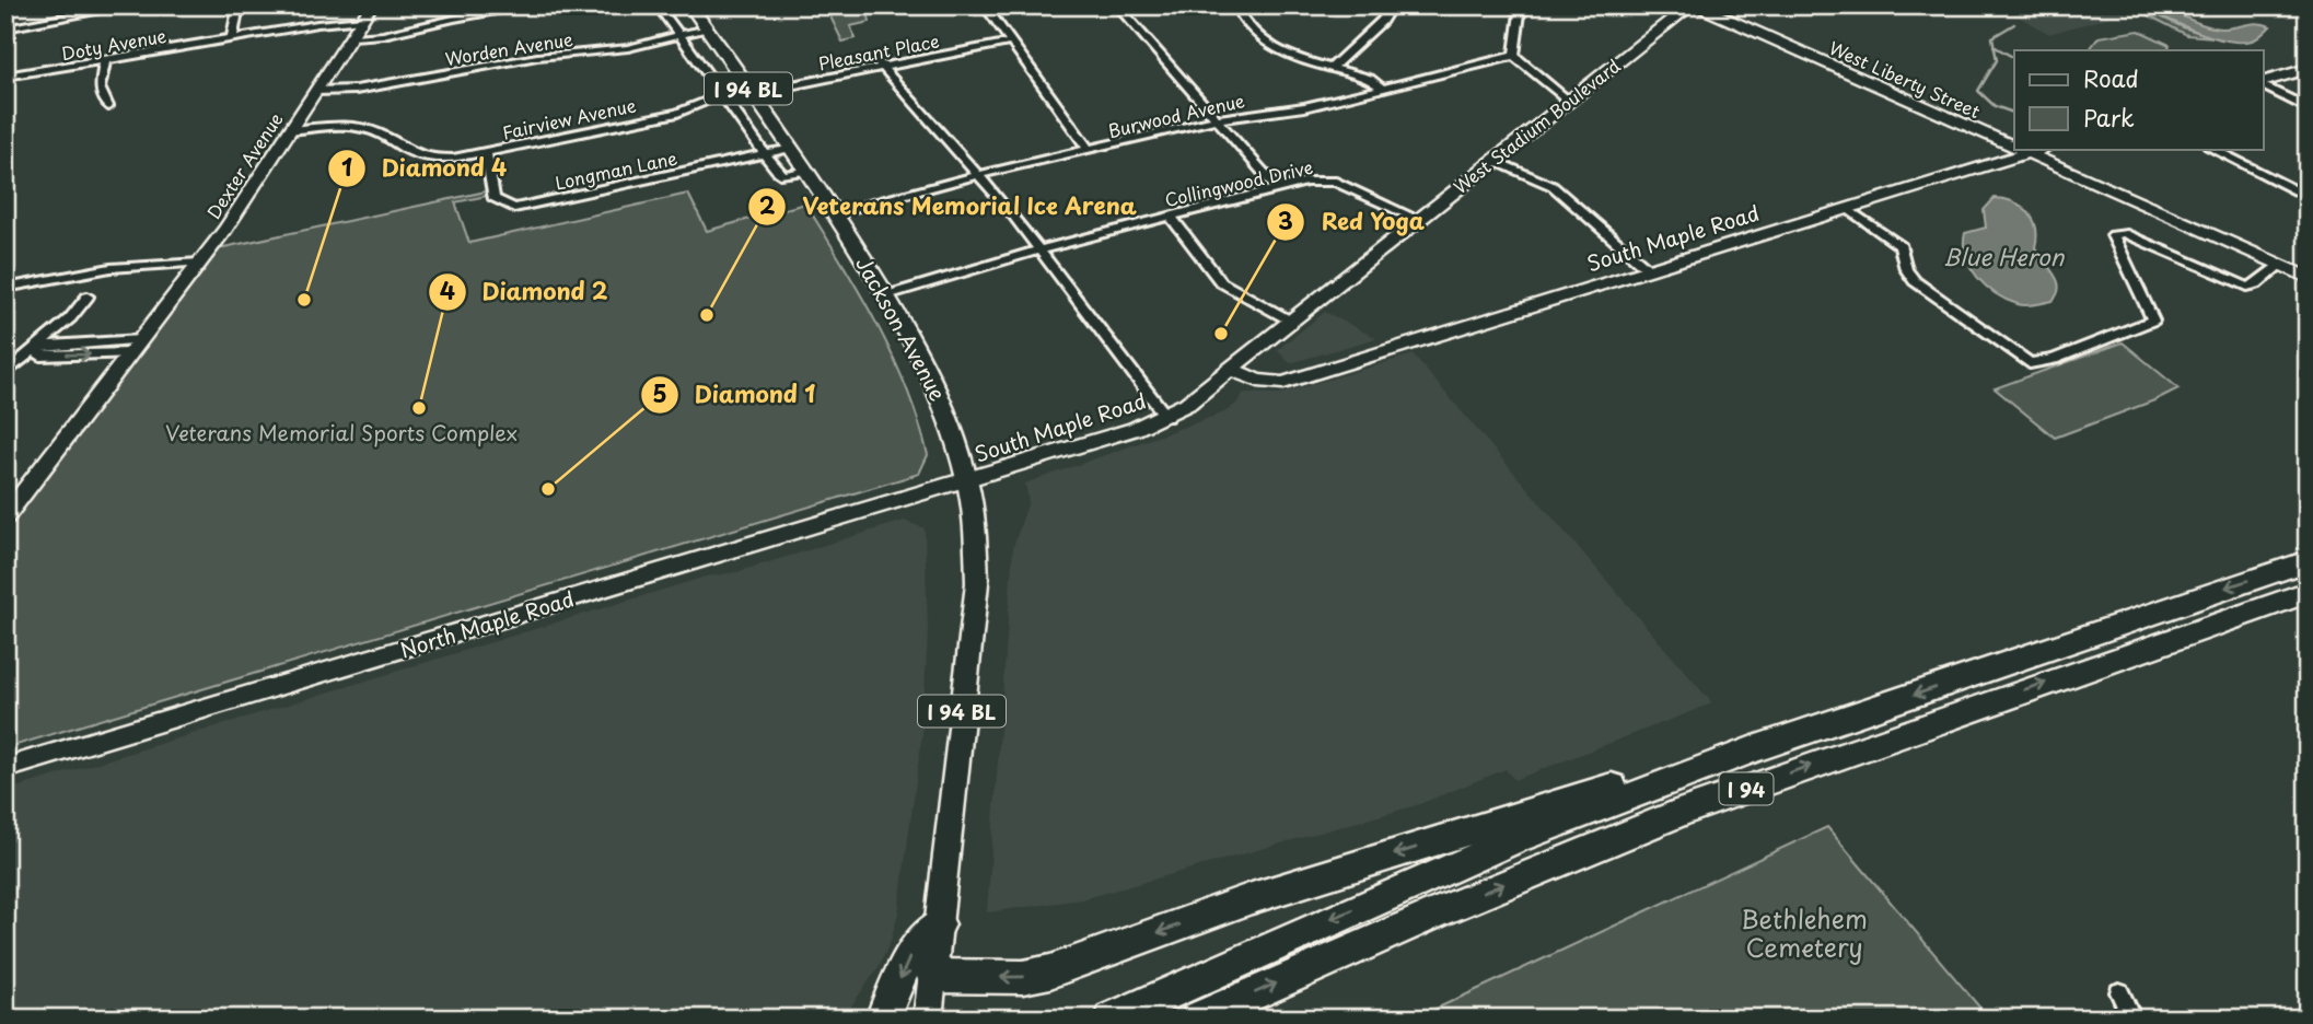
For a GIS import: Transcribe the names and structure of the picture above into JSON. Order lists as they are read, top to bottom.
{
  "streets": {
    "highway": ["I 94"],
    "main road": [
      "West Liberty Street",
      "I 94 BL",
      "West Stadium Boulevard",
      "Dexter Avenue",
      "South Maple Road",
      "Jackson Avenue",
      "North Maple Road"
    ],
    "street": [
      "Doty Avenue",
      "Worden Avenue",
      "Pleasant Place",
      "Burwood Avenue",
      "Fairview Avenue",
      "Longman Lane",
      "Collingwood Drive"
    ]
  },
  "crossings": [
    ["Doty Avenue", "Dexter Avenue"],
    ["Worden Avenue", "Dexter Avenue"],
    ["Worden Avenue", "Jackson Avenue"],
    ["Pleasant Place", "Jackson Avenue"],
    ["West Liberty Street", "South Maple Road"],
    ["Burwood Avenue", "Jackson Avenue"],
    ["Fairview Avenue", "Dexter Avenue"],
    ["Fairview Avenue", "Longman Lane"],
    ["West Stadium Boulevard", "Collingwood Drive"],
    ["West Stadium Boulevard", "South Maple Road"],
    ["Longman Lane", "Jackson Avenue"],
    ["Collingwood Drive", "Jackson Avenue"],
    ["South Maple Road", "Jackson Avenue"],
    ["South Maple Road", "North Maple Road"],
    ["Jackson Avenue", "North Maple Road"]
  ],
  "water": ["Blue Heron"],
  "parks": ["Veterans Memorial Sports Complex", "Bethlehem Cemetery"],
  "places": [
    "Diamond 4",
    "Veterans Memorial Ice Arena",
    "Red Yoga",
    "Diamond 2",
    "Diamond 1"
  ],
  "legend": ["Road", "Park"]
}
